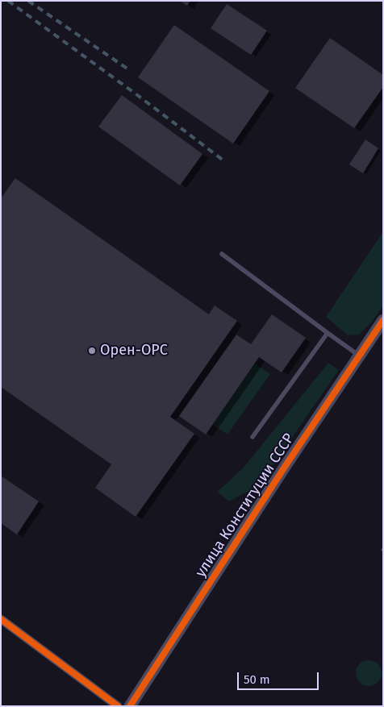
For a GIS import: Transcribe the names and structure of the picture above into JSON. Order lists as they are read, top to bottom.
{
  "streets": {
    "street": ["улица Конституции СССР"]
  },
  "places": ["Орен-ОРС"],
  "scale_bar": "50 m"
}
